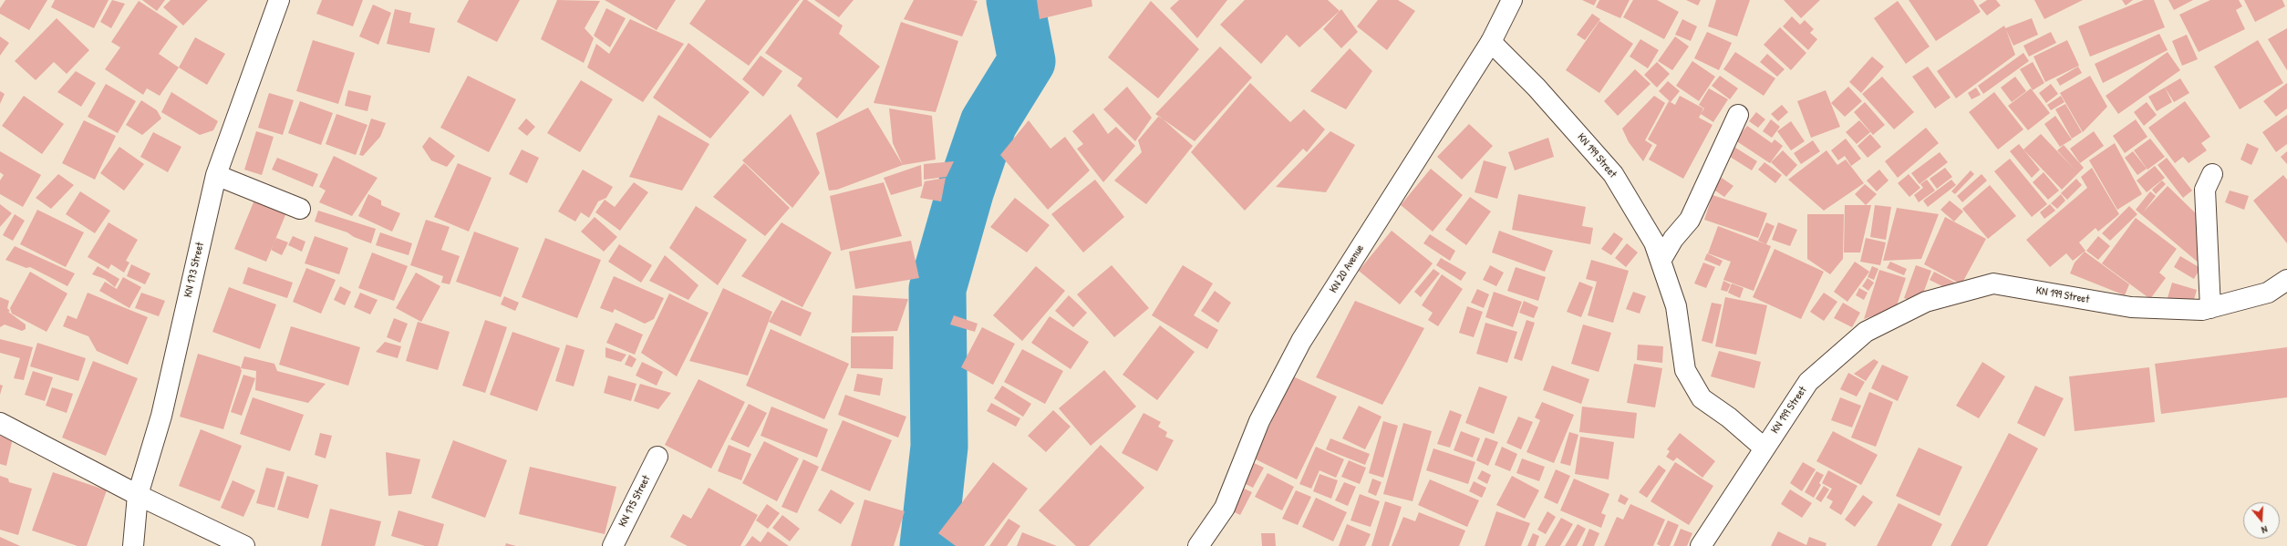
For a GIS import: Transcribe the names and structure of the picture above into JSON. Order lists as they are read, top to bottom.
{
  "streets": {
    "street": [
      "KN 199 Street",
      "KN 20 Avenue",
      "KN 173 Street",
      "KN 175 Street"
    ]
  },
  "crossings": [
    ["KN 199 Street", "KN 20 Avenue"]
  ],
  "north": "bottom"
}
